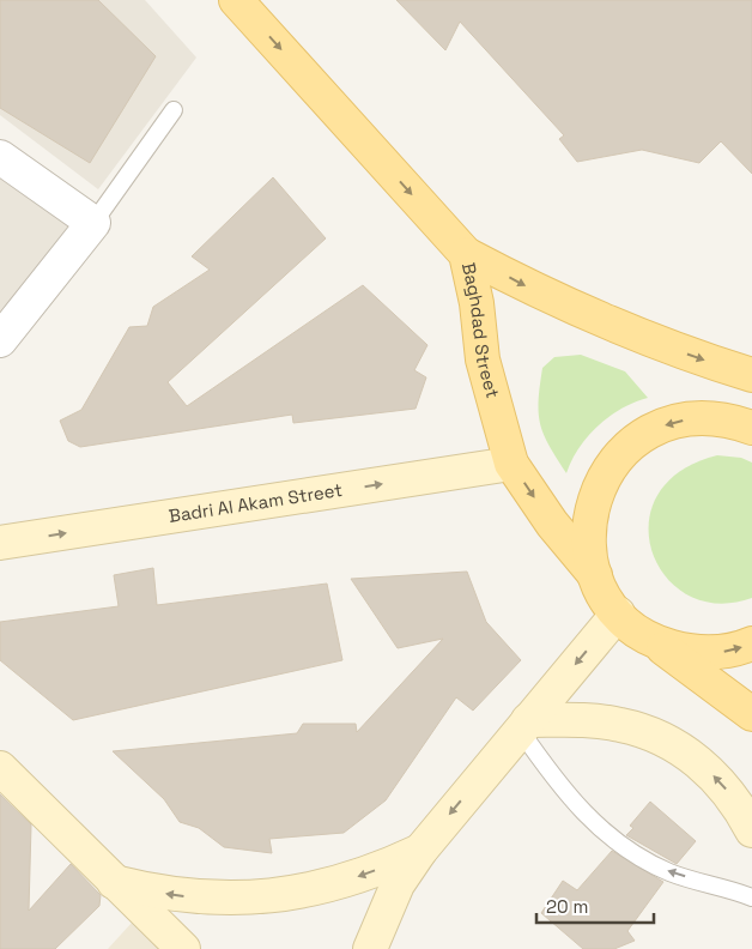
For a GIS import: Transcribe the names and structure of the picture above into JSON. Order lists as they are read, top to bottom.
{
  "streets": {
    "main road": ["Baghdad Street", "Badri Al Akam Street"]
  },
  "crossings": [
    ["Baghdad Street", "Badri Al Akam Street"]
  ],
  "one_way": ["Baghdad Street", "Badri Al Akam Street"],
  "scale_bar": "20 m"
}
